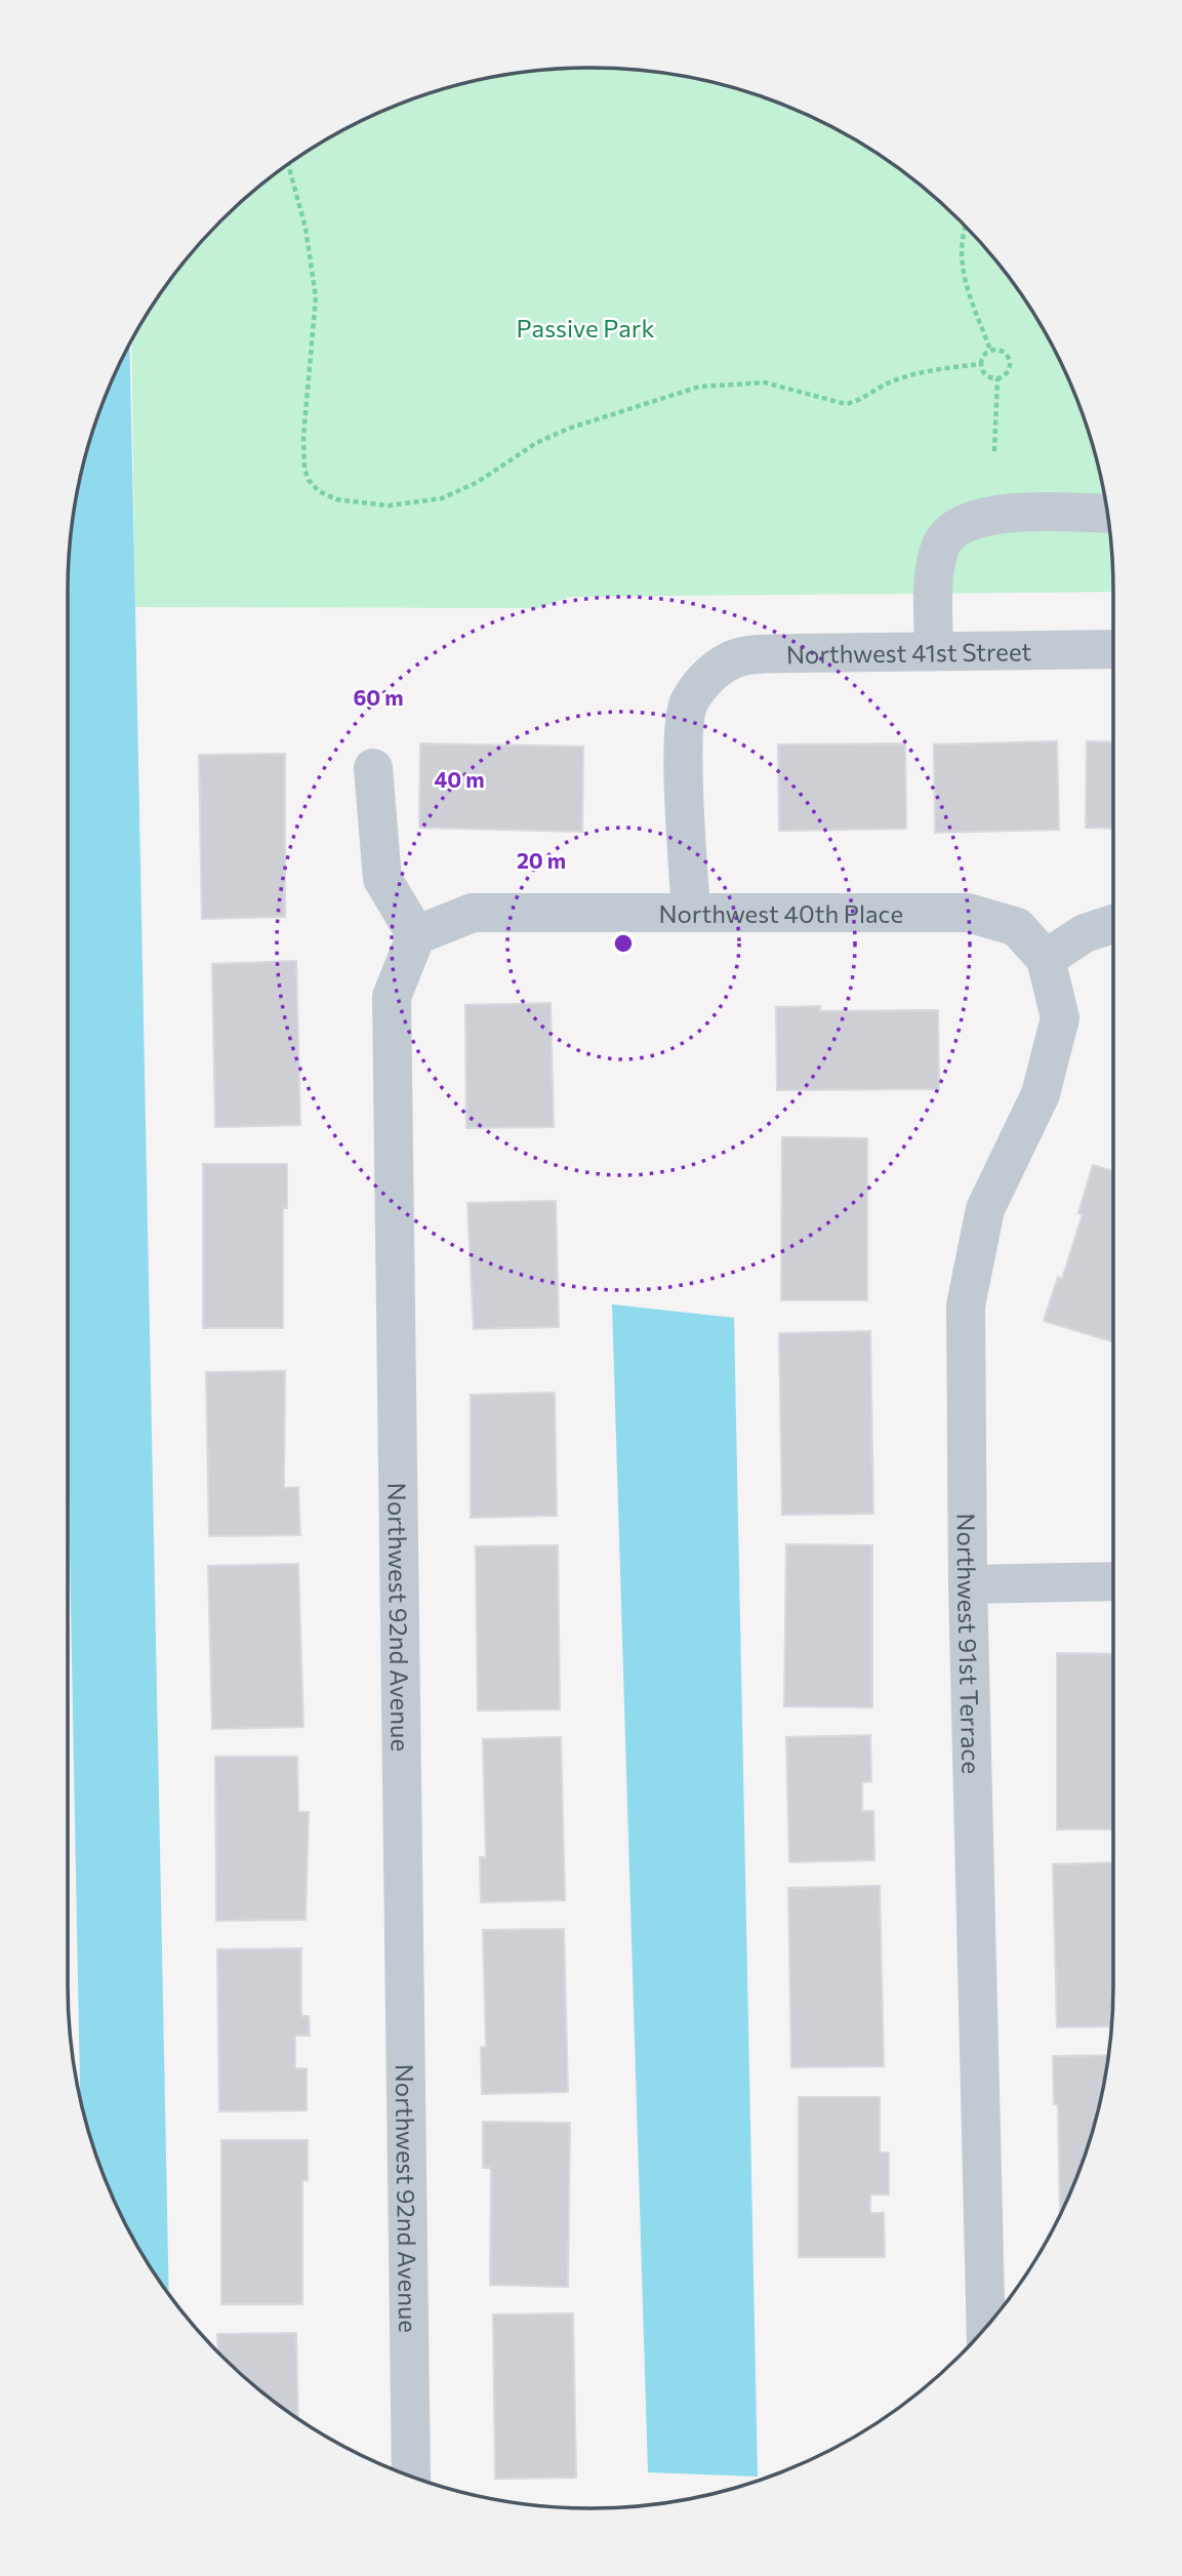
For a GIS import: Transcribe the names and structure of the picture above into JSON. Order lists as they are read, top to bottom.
{
  "streets": {
    "street": [
      "Northwest 41st Street",
      "Northwest 40th Place",
      "Northwest 92nd Avenue",
      "Northwest 91st Terrace"
    ]
  },
  "crossings": [
    ["Northwest 41st Street", "Northwest 40th Place"],
    ["Northwest 40th Place", "Northwest 92nd Avenue"],
    ["Northwest 40th Place", "Northwest 91st Terrace"]
  ],
  "parks": ["Passive Park"],
  "rings": ["60 m", "40 m", "20 m"]
}
